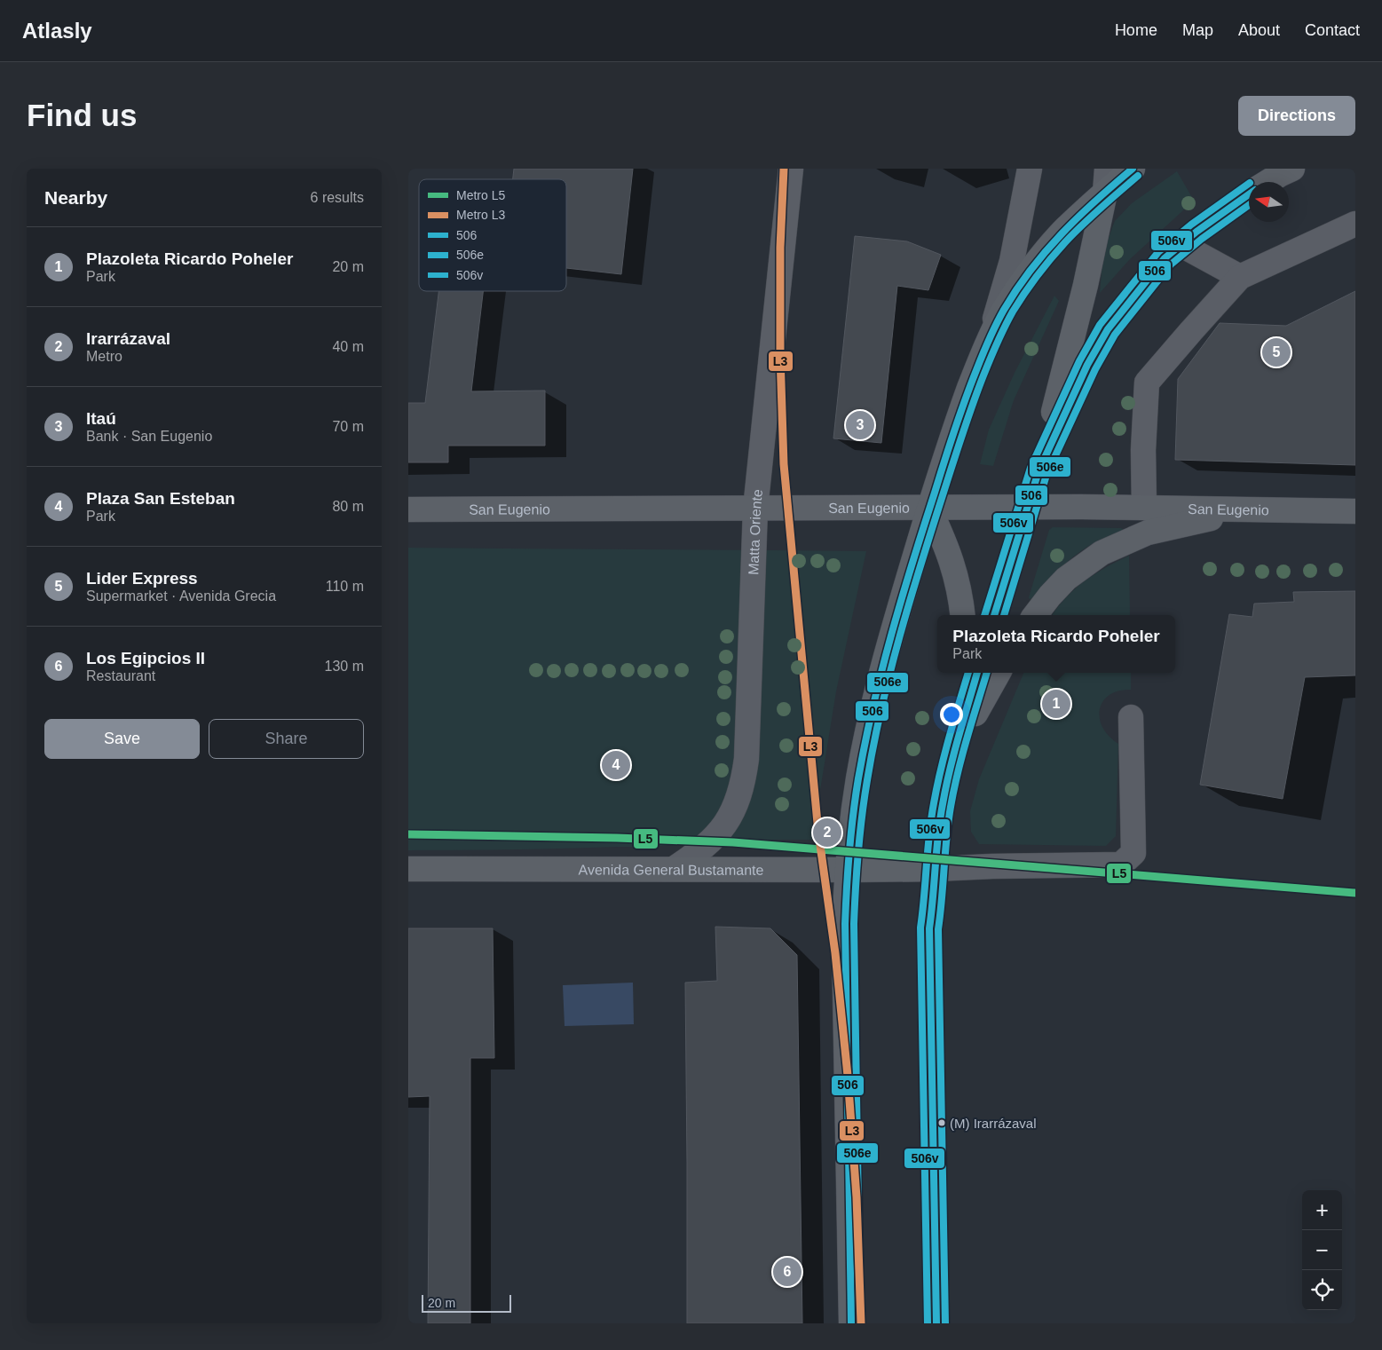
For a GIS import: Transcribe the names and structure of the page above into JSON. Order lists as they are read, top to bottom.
{
  "streets": {
    "main road": ["San Eugenio", "Avenida General Bustamante"],
    "street": ["Matta Oriente"]
  },
  "crossings": [
    ["San Eugenio", "Matta Oriente"],
    ["Matta Oriente", "Avenida General Bustamante"]
  ],
  "places": ["(M) Irarrázaval"],
  "lines": [
    "metro line L3",
    "transit line 506",
    "transit line 506e",
    "transit line 506v",
    "metro line L5"
  ],
  "legend": [
    "Metro L5",
    "Metro L3",
    "506",
    "506e",
    "506v"
  ],
  "scale_bar": "20 m",
  "north": "left",
  "page": {
    "header": "Atlasly",
    "nav": [
      "Home",
      "Map",
      "About",
      "Contact"
    ],
    "buttons": [
      "Directions",
      ["Save", "Share"]
    ],
    "title": "Find us",
    "heading": ["Nearby", "6 results"],
    "list": [
      {
        "mark": "1",
        "name": "Plazoleta Ricardo Poheler",
        "note": "Park",
        "value": "20 m"
      },
      {
        "mark": "2",
        "name": "Irarrázaval",
        "note": "Metro",
        "value": "40 m"
      },
      {
        "mark": "3",
        "name": "Itaú",
        "note": "Bank · San Eugenio",
        "value": "70 m"
      },
      {
        "mark": "4",
        "name": "Plaza San Esteban",
        "note": "Park",
        "value": "80 m"
      },
      {
        "mark": "5",
        "name": "Lider Express",
        "note": "Supermarket · Avenida Grecia",
        "value": "110 m"
      },
      {
        "mark": "6",
        "name": "Los Egipcios II",
        "note": "Restaurant",
        "value": "130 m"
      }
    ],
    "pins": [
      "5",
      "3",
      "1",
      "4",
      "2",
      "6"
    ],
    "popup": ["Plazoleta Ricardo Poheler", "Park"],
    "map_buttons": ["+", "−"],
    "scale": "20 m"
  }
}
